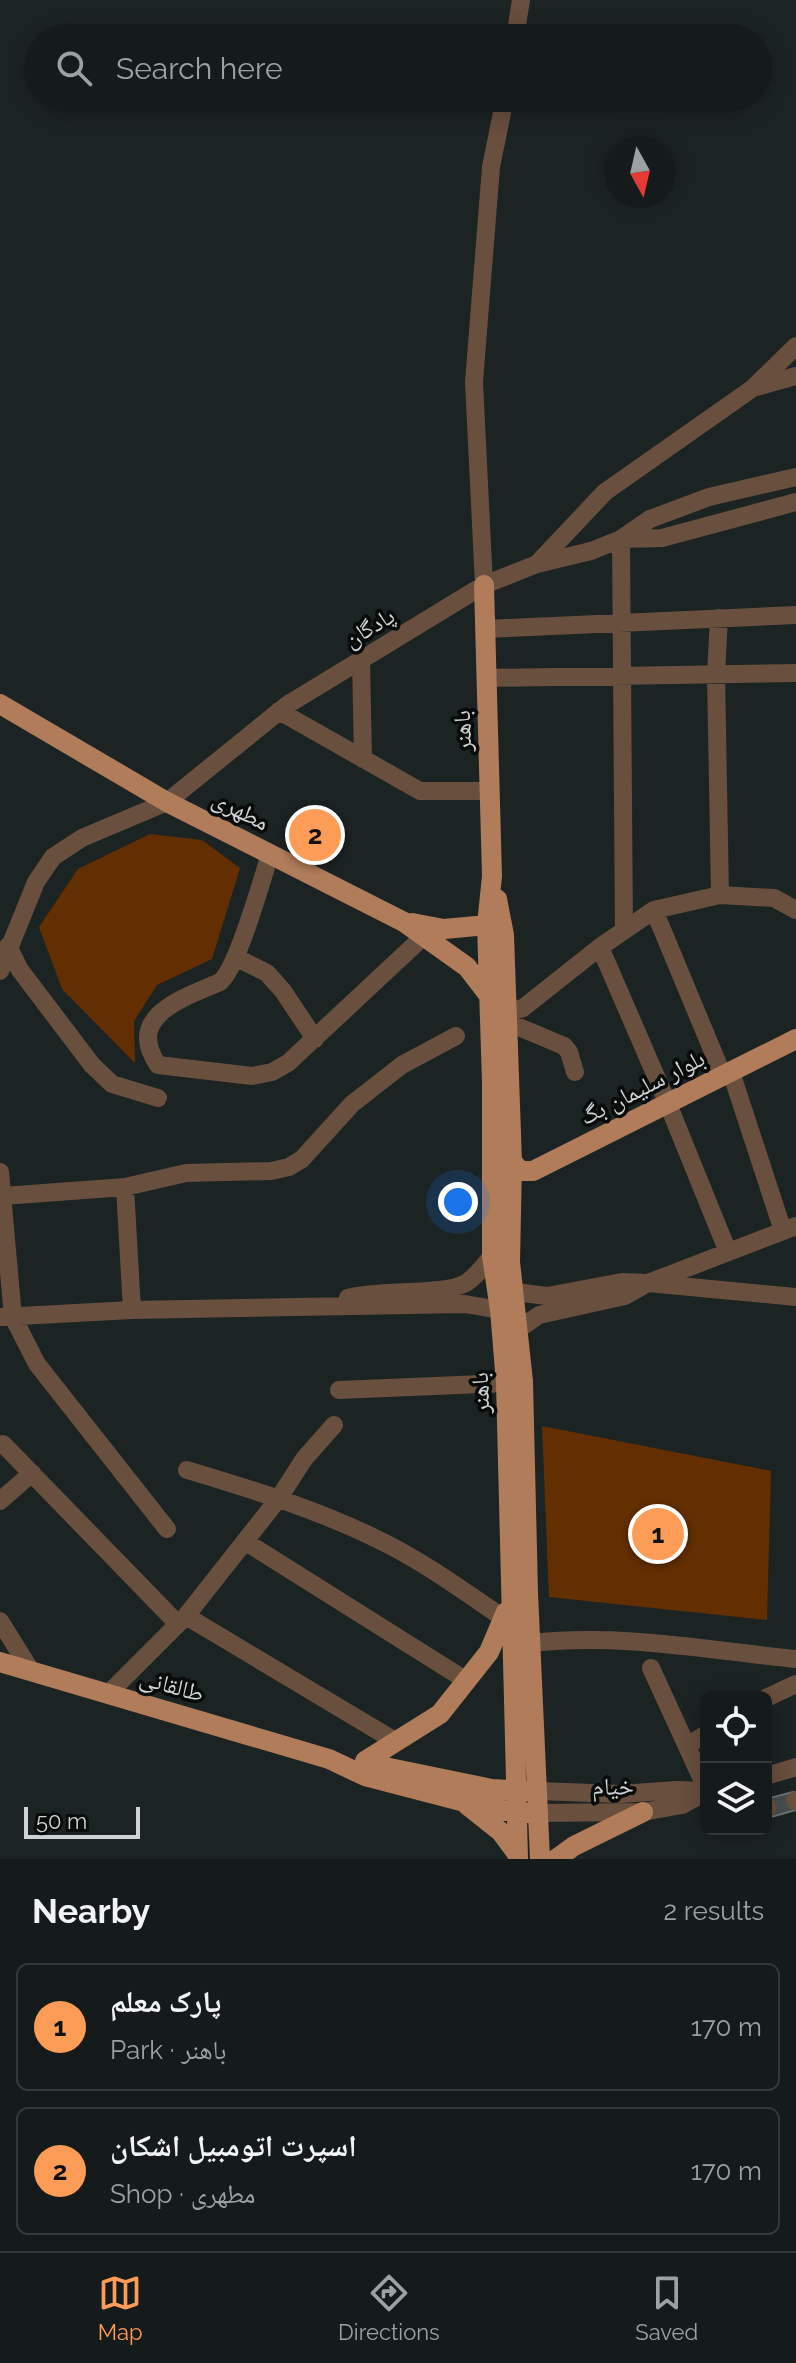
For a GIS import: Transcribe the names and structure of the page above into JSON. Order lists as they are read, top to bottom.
{
  "streets": {
    "main road": [
      "باهنر",
      "مطهری",
      "بلوار سلیمان بگ",
      "طالقانی"
    ],
    "street": ["پادگان", "خیام"]
  },
  "crossings": [
    ["پادگان", "باهنر"],
    ["پادگان", "مطهری"],
    ["باهنر", "مطهری"],
    ["باهنر", "بلوار سلیمان بگ"],
    ["باهنر", "طالقانی"],
    ["باهنر", "خیام"],
    ["طالقانی", "خیام"]
  ],
  "scale_bar": "50 m",
  "north": "bottom",
  "page": {
    "search": "Search here",
    "pins": ["2", "1"],
    "scale": "50 m",
    "heading": ["Nearby", "2 results"],
    "list": [
      {
        "mark": "1",
        "name": "پارک معلم",
        "note": "Park · باهنر",
        "value": "170 m"
      },
      {
        "mark": "2",
        "name": "اسپرت اتومبیل اشکان",
        "note": "Shop · مطهری",
        "value": "170 m"
      }
    ],
    "nav": ["Map", "Directions", "Saved"]
  }
}
